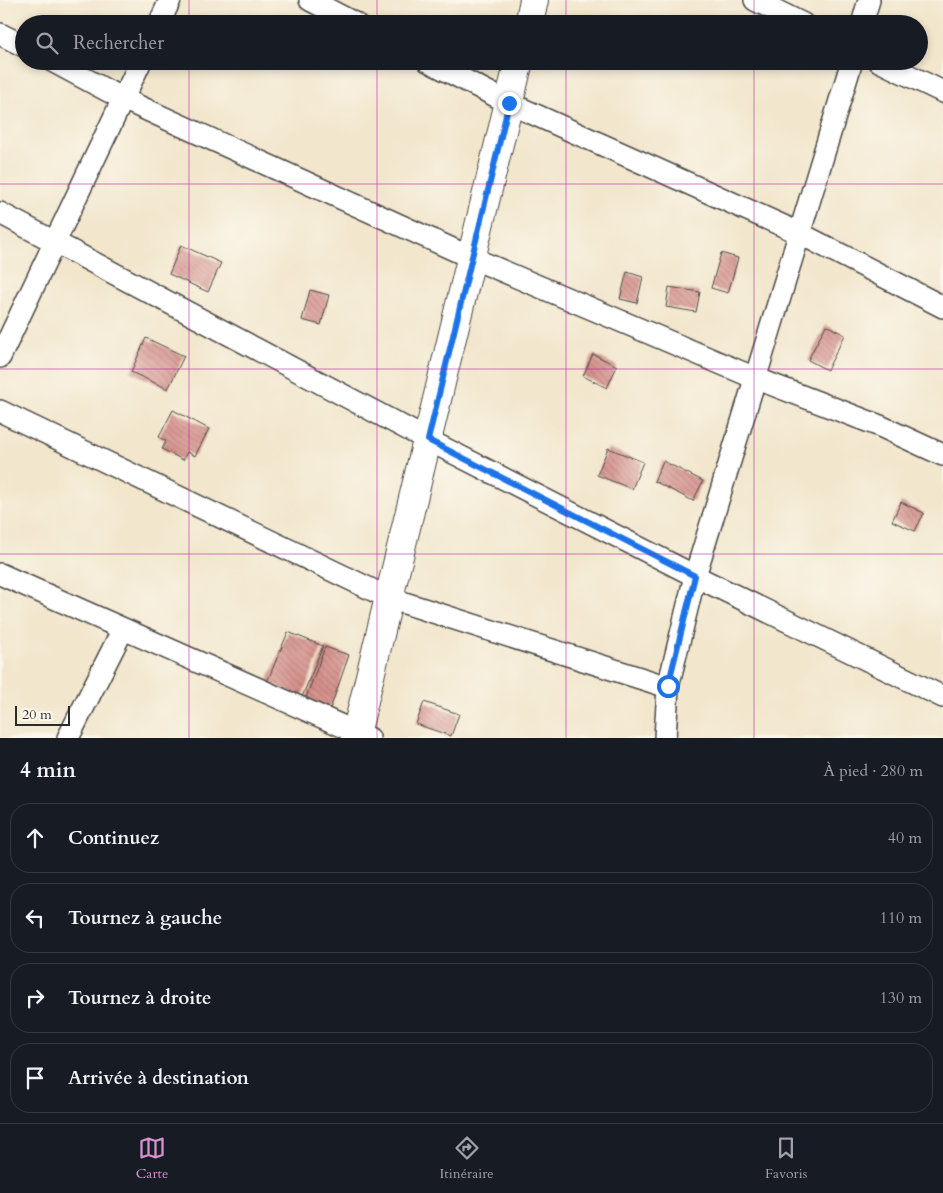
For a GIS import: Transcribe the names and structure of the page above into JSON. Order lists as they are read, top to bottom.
{
  "scale_bar": "20 m",
  "page": {
    "search": "Rechercher",
    "scale": "20 m",
    "heading": ["4 min", "À pied · 280 m"],
    "list": [
      ["Continuez", "40 m"],
      ["Tournez à gauche", "110 m"],
      ["Tournez à droite", "130 m"],
      "Arrivée à destination"
    ],
    "nav": ["Carte", "Itinéraire", "Favoris"]
  }
}
